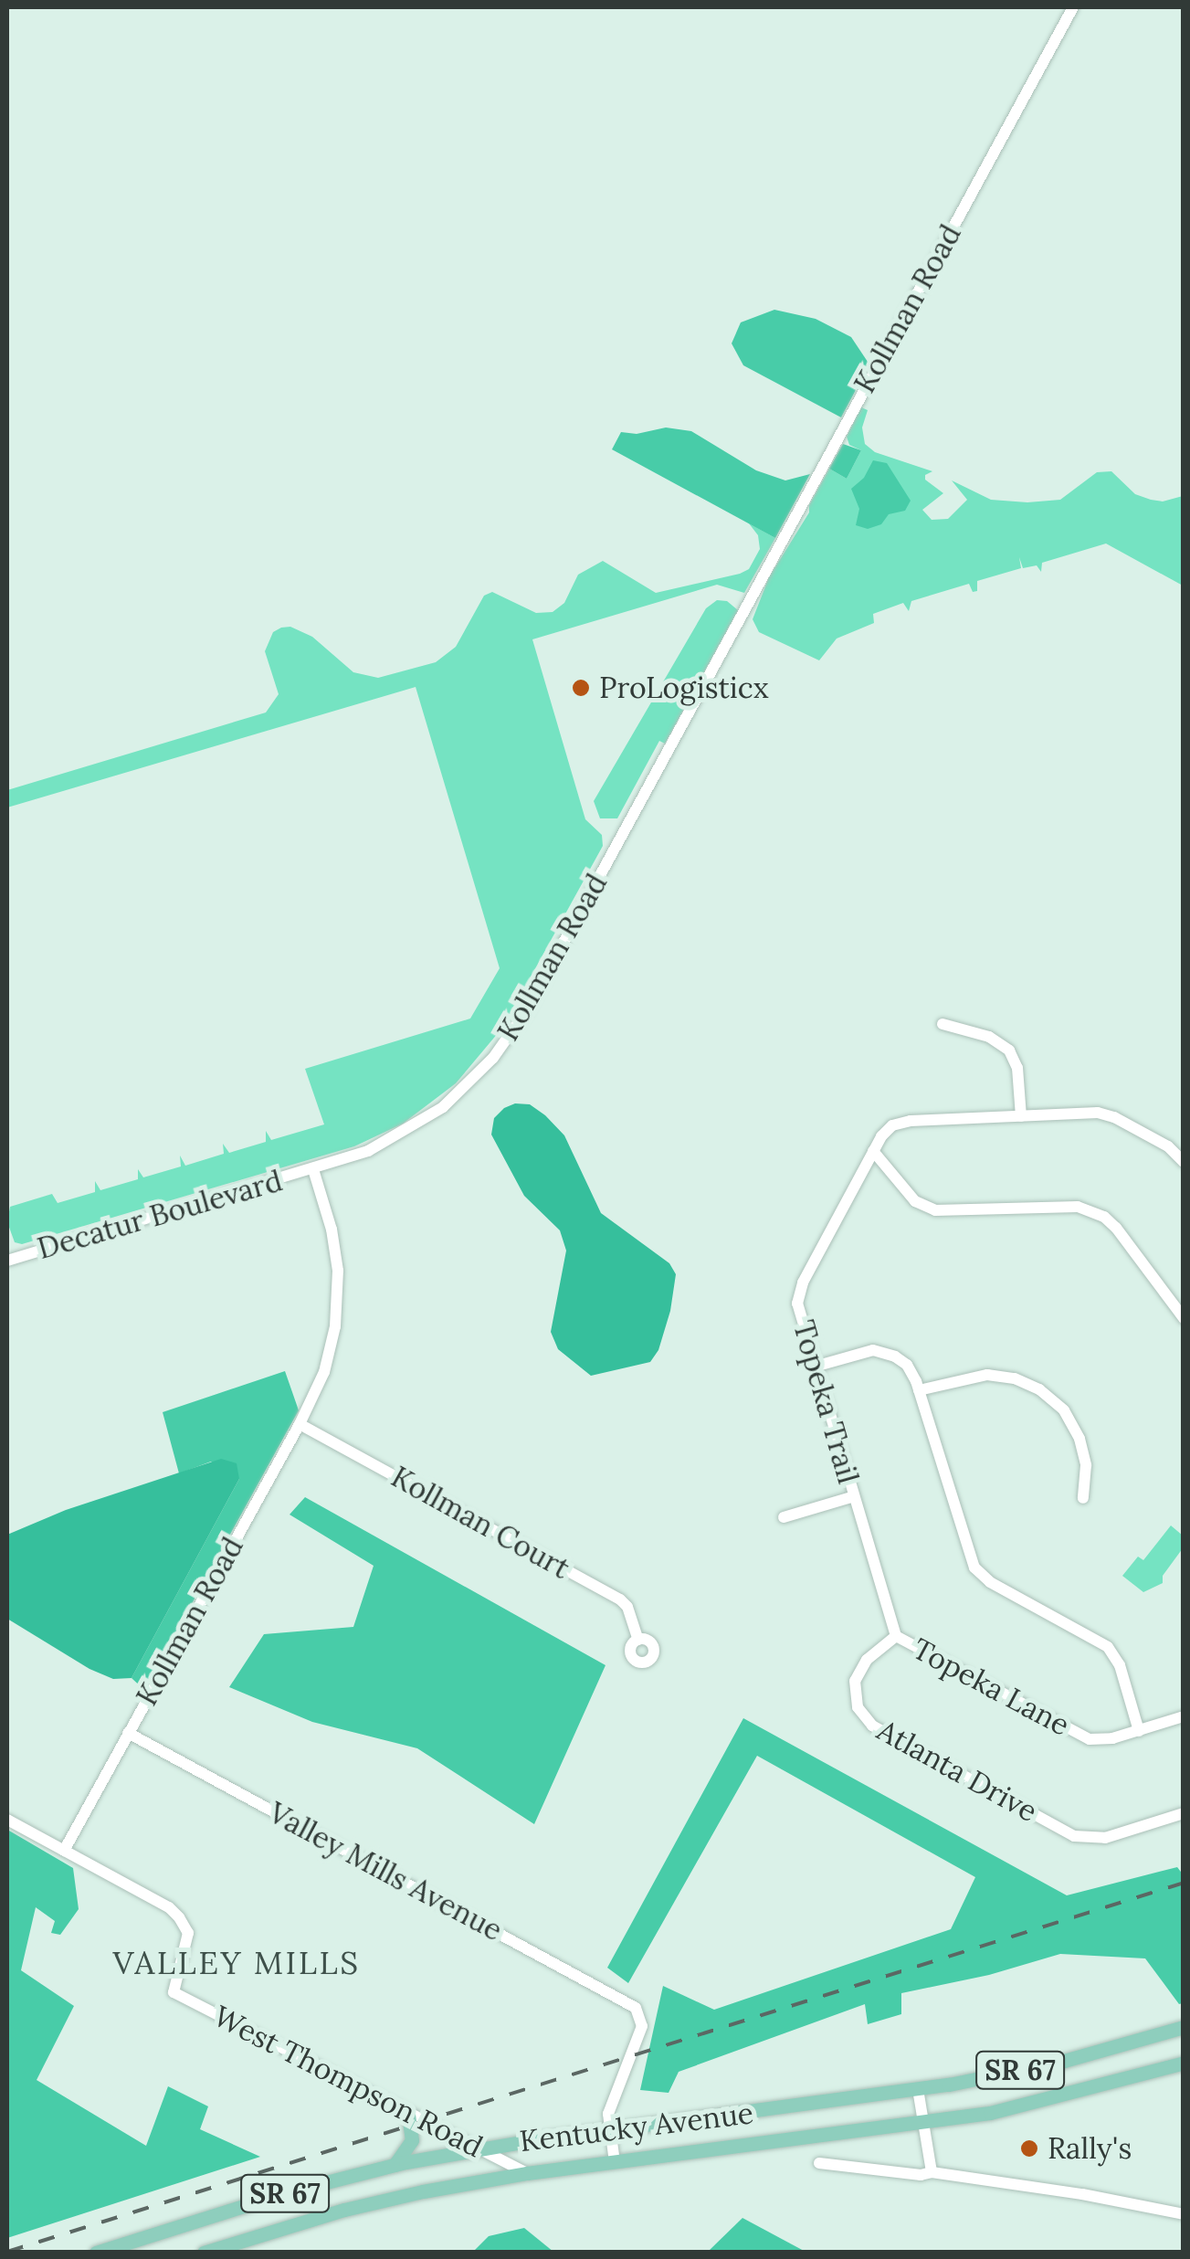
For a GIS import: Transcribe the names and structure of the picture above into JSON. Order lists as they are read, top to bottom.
{
  "streets": {
    "main road": ["SR 67", "Kentucky Avenue"],
    "street": [
      "Kollman Road",
      "Decatur Boulevard",
      "Topeka Trail",
      "Kollman Court",
      "Topeka Lane",
      "Atlanta Drive",
      "Valley Mills Avenue",
      "West Thompson Road"
    ]
  },
  "crossings": [
    ["Kollman Road", "Decatur Boulevard"],
    ["Kollman Road", "Kollman Court"],
    ["Kollman Road", "Valley Mills Avenue"],
    ["Kollman Road", "West Thompson Road"],
    ["Topeka Trail", "Topeka Lane"],
    ["Topeka Trail", "Atlanta Drive"],
    ["Topeka Lane", "Atlanta Drive"],
    ["Valley Mills Avenue", "Kentucky Avenue"],
    ["West Thompson Road", "Kentucky Avenue"]
  ],
  "districts": ["VALLEY MILLS"],
  "places": ["ProLogisticx", "Rally's"]
}
